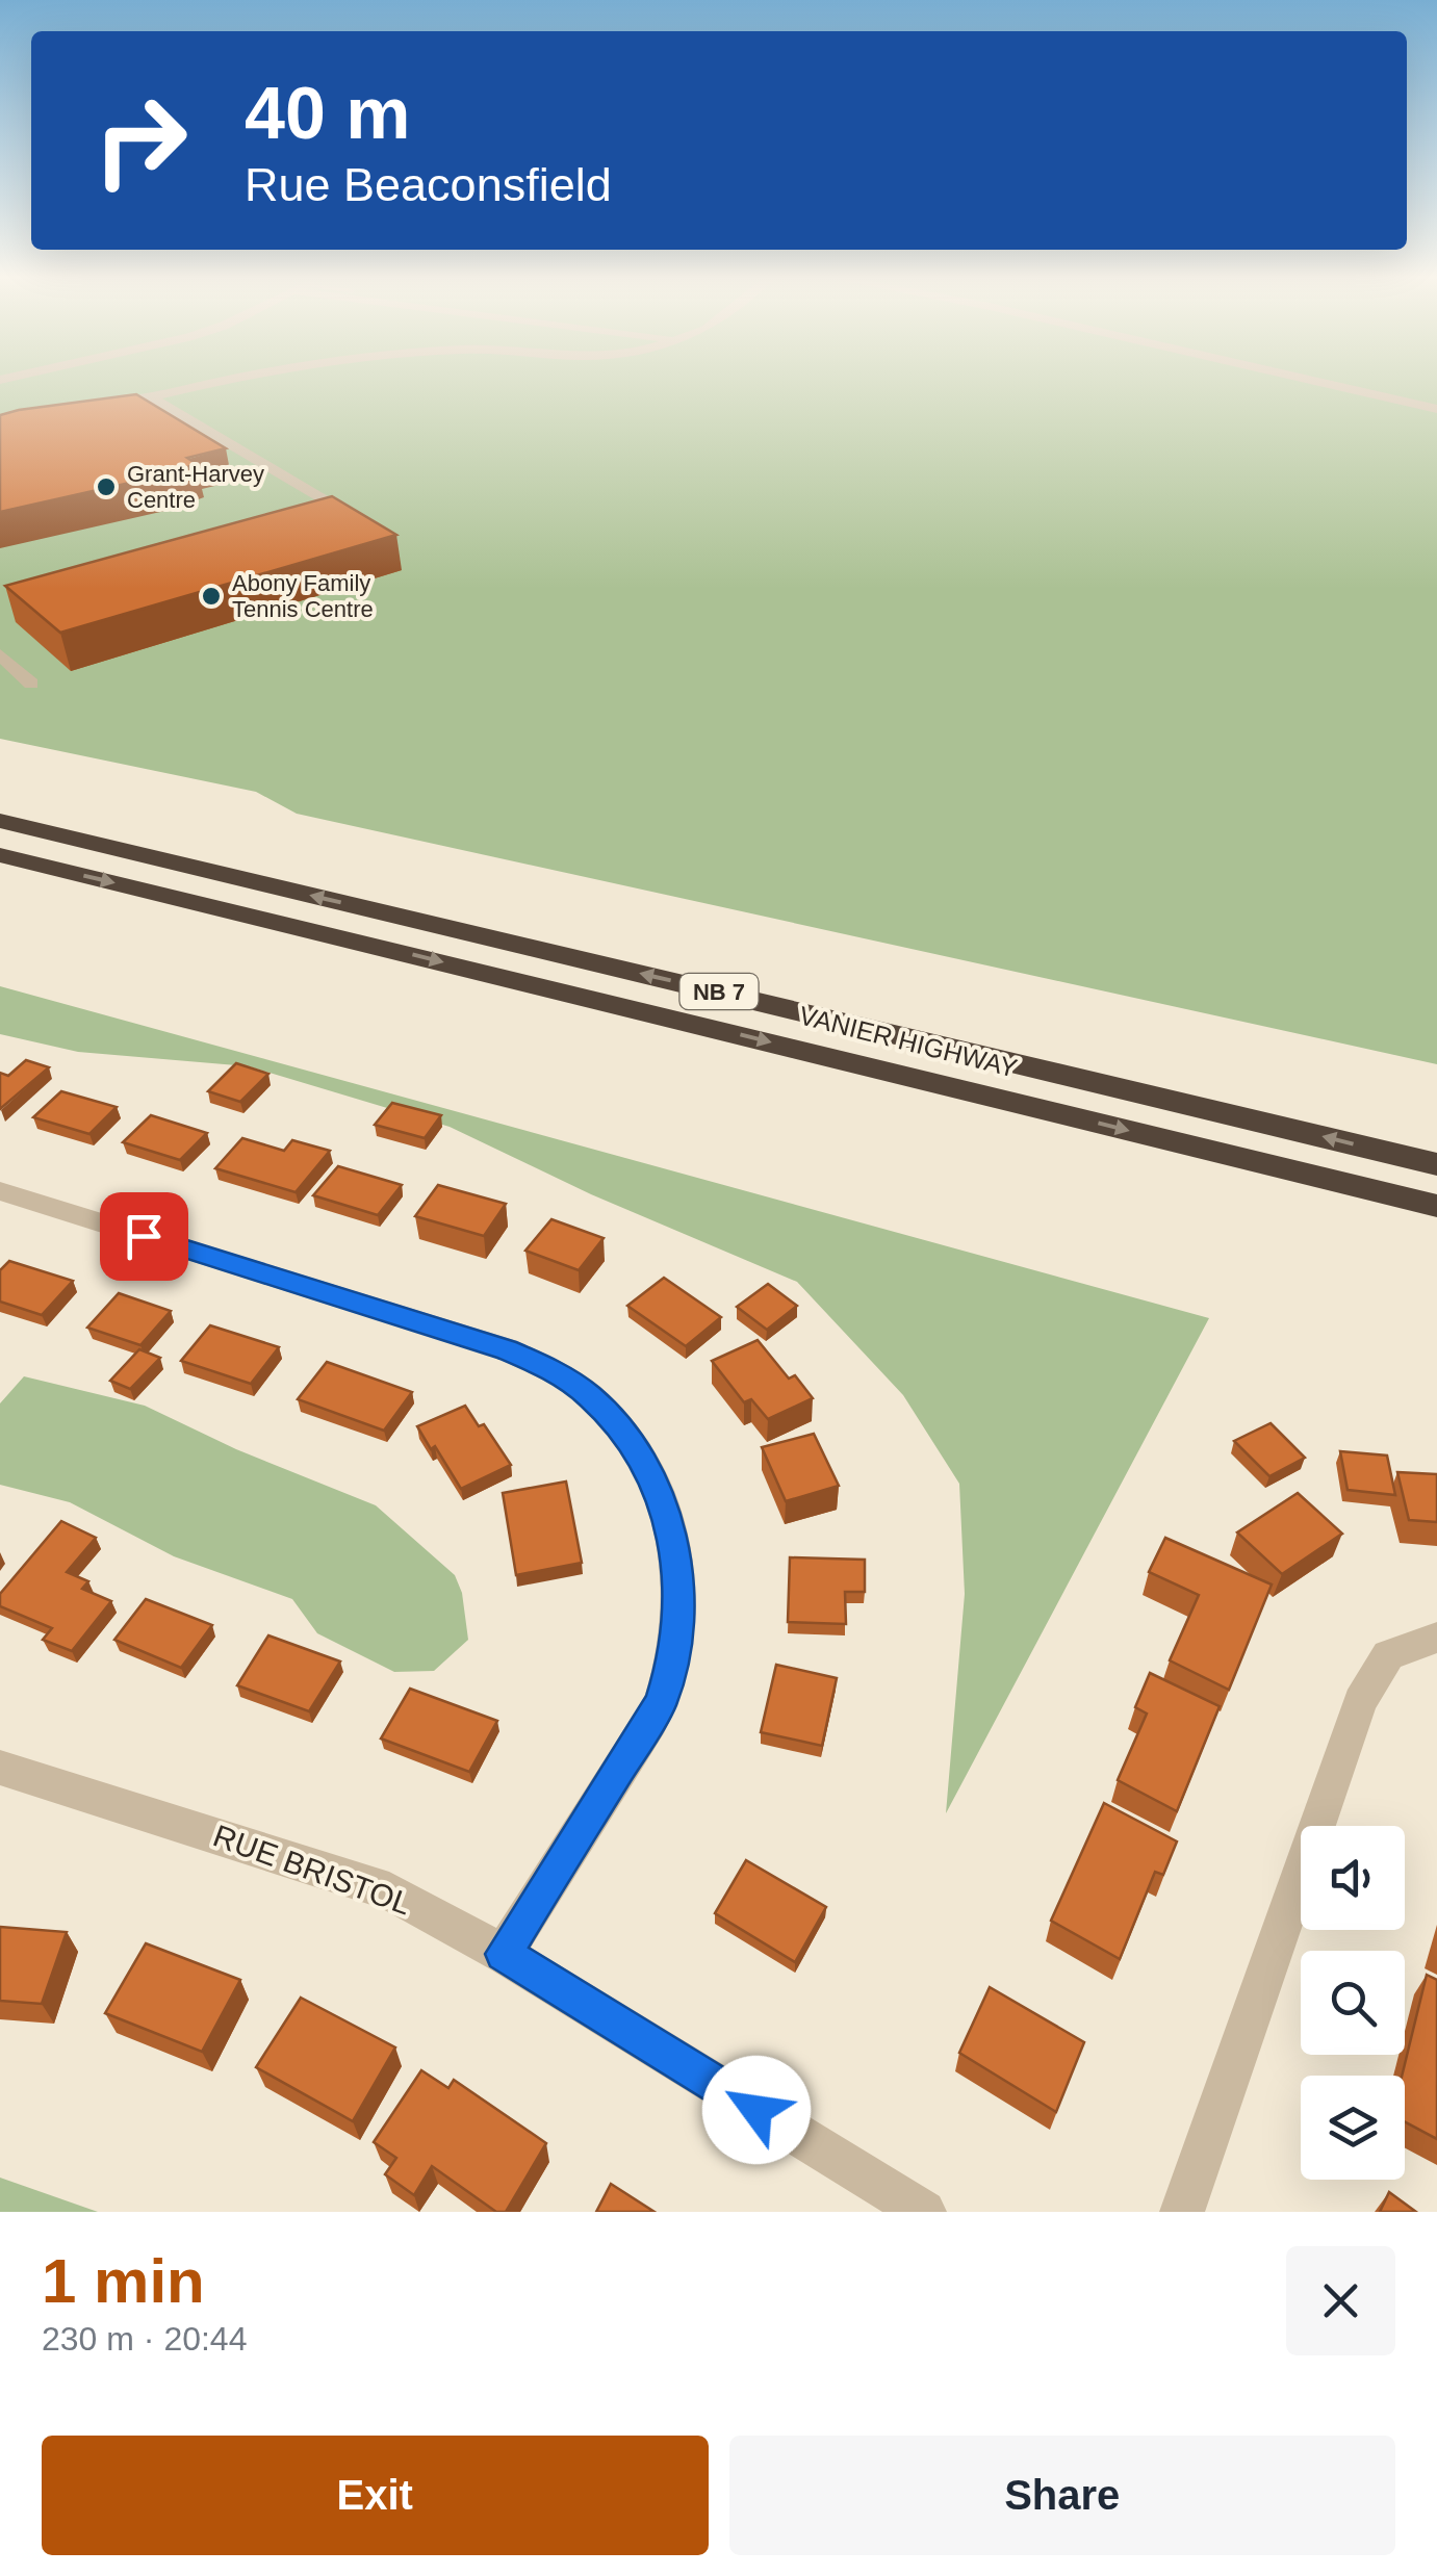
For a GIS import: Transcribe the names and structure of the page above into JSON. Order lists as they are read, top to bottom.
{
  "streets": {
    "highway": ["NB 7", "VANIER HIGHWAY"],
    "street": ["RUE BRISTOL"]
  },
  "places": ["Grant-Harvey Centre", "Abony Family Tennis Centre"],
  "page": {
    "turn": ["40 m", "Rue Beaconsfield"],
    "heading": ["1 min", "230 m · 20:44"],
    "buttons": ["Exit", "Share"]
  }
}
